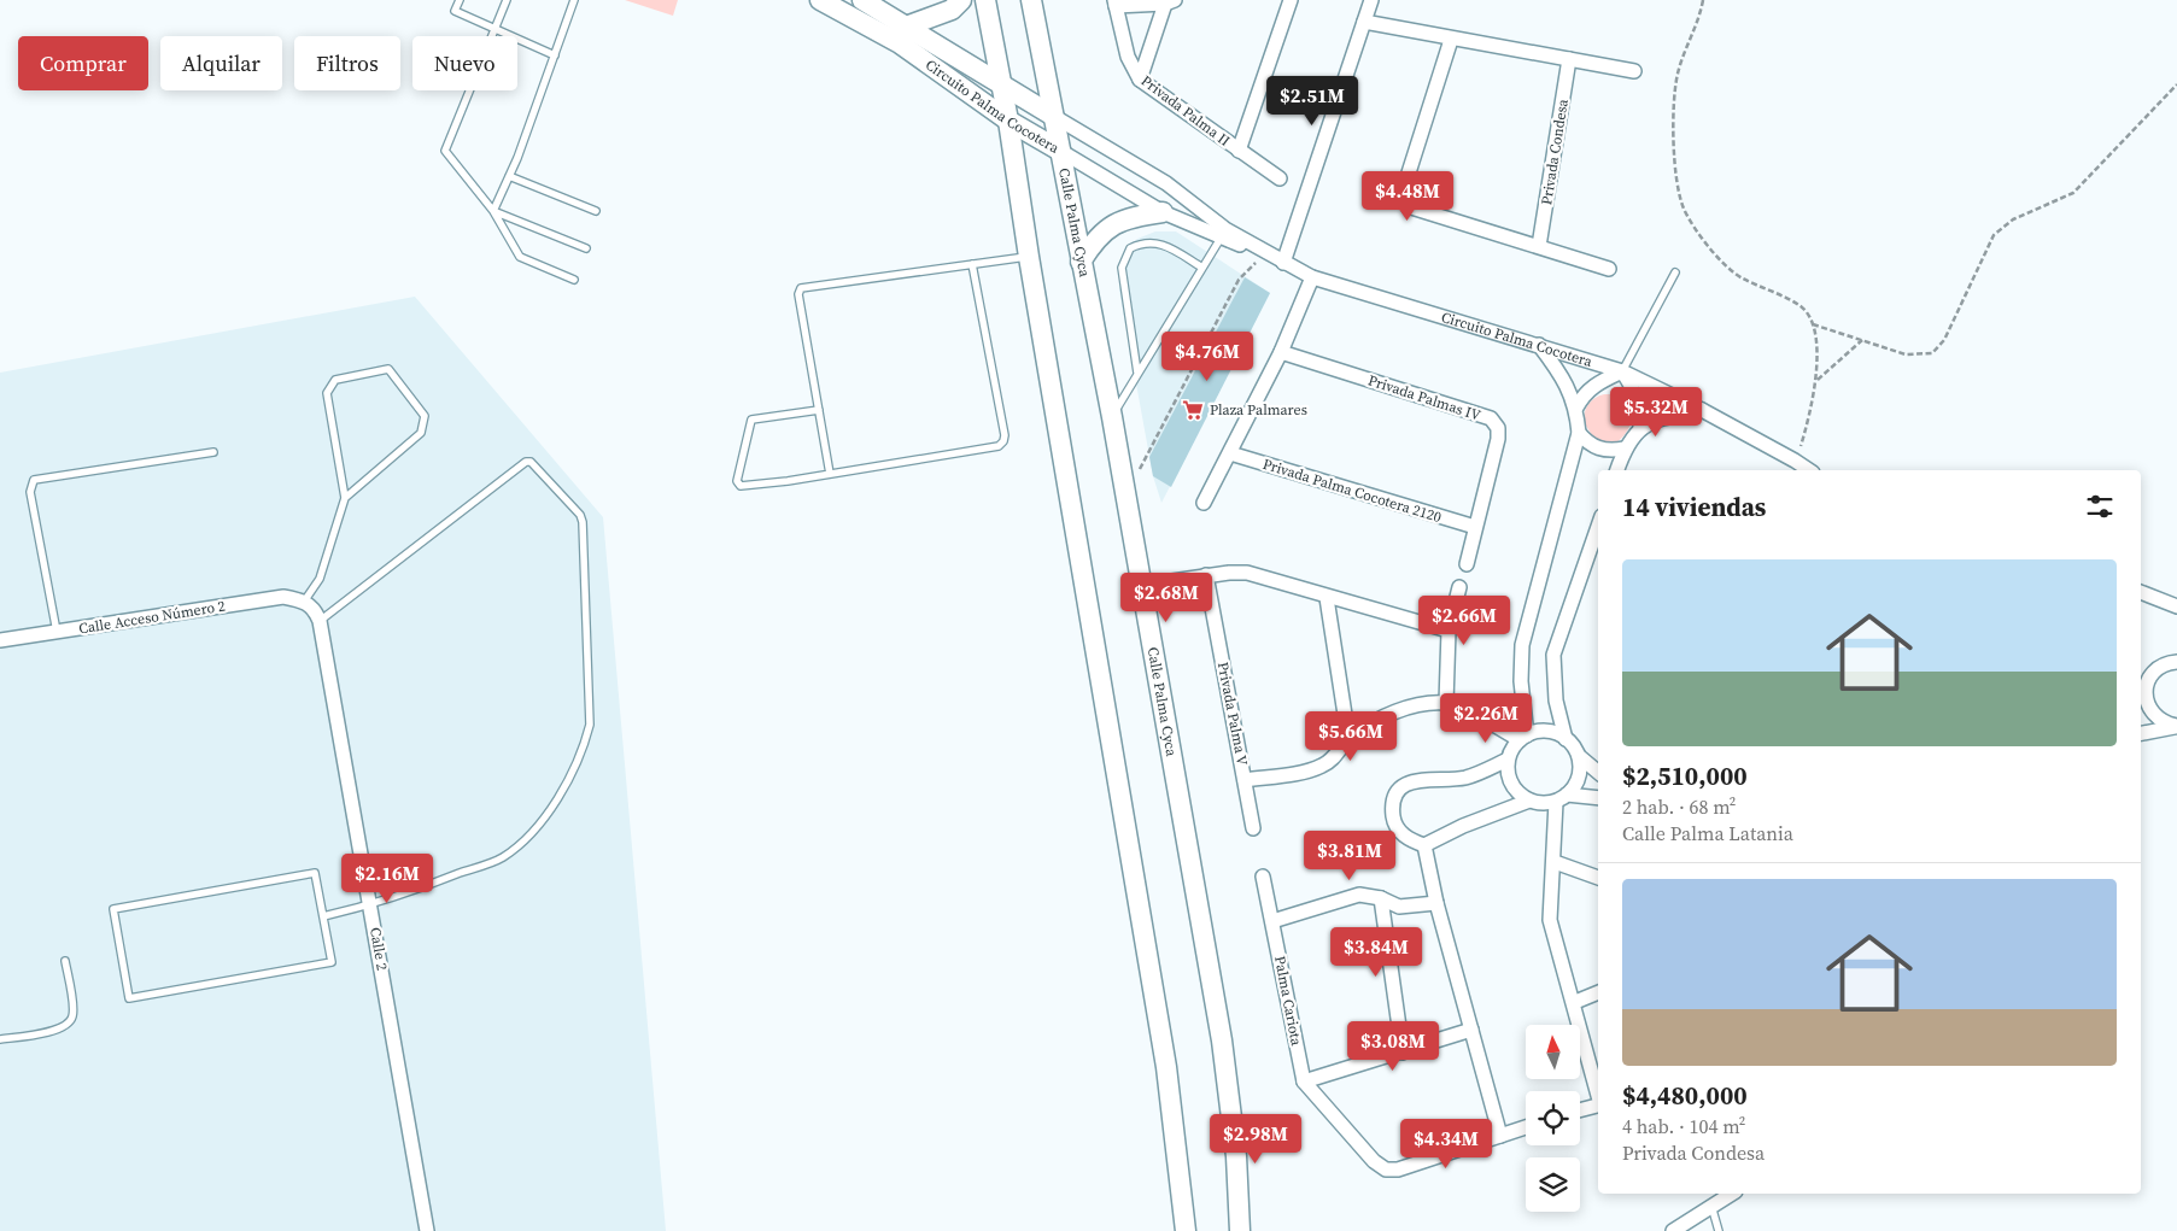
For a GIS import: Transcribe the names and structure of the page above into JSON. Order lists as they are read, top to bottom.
{
  "streets": {
    "street": [
      "Circuito Palma Cocotera",
      "Privada Palma II",
      "Privada Condesa",
      "Calle Palma Cyca",
      "Privada Palmas IV",
      "Privada Palma Cocotera 2120",
      "Calle Acceso Número 2",
      "Privada Palma V",
      "Calle 2",
      "Palma Cariota"
    ]
  },
  "crossings": [
    ["Circuito Palma Cocotera", "Calle Palma Cyca"],
    ["Privada Palmas IV", "Privada Palma Cocotera 2120"],
    ["Calle Acceso Número 2", "Calle 2"]
  ],
  "places": {
    "supermarket": ["Plaza Palmares"]
  },
  "north": "top",
  "page": {
    "chip": [
      "Comprar",
      "Alquilar",
      "Filtros",
      "Nuevo"
    ],
    "price": [
      "$2.51M",
      "$4.48M",
      "$4.76M",
      "$5.32M",
      "$2.68M",
      "$2.66M",
      "$2.26M",
      "$5.66M",
      "$3.81M",
      "$2.16M",
      "$3.84M",
      "$3.08M",
      "$2.98M",
      "$4.34M"
    ],
    "heading": "14 viviendas",
    "list": [
      {
        "name": "$2,510,000",
        "note": "2 hab. · 68 m² · Calle Palma Latania"
      },
      {
        "name": "$4,480,000",
        "note": "4 hab. · 104 m² · Privada Condesa"
      }
    ]
  }
}
